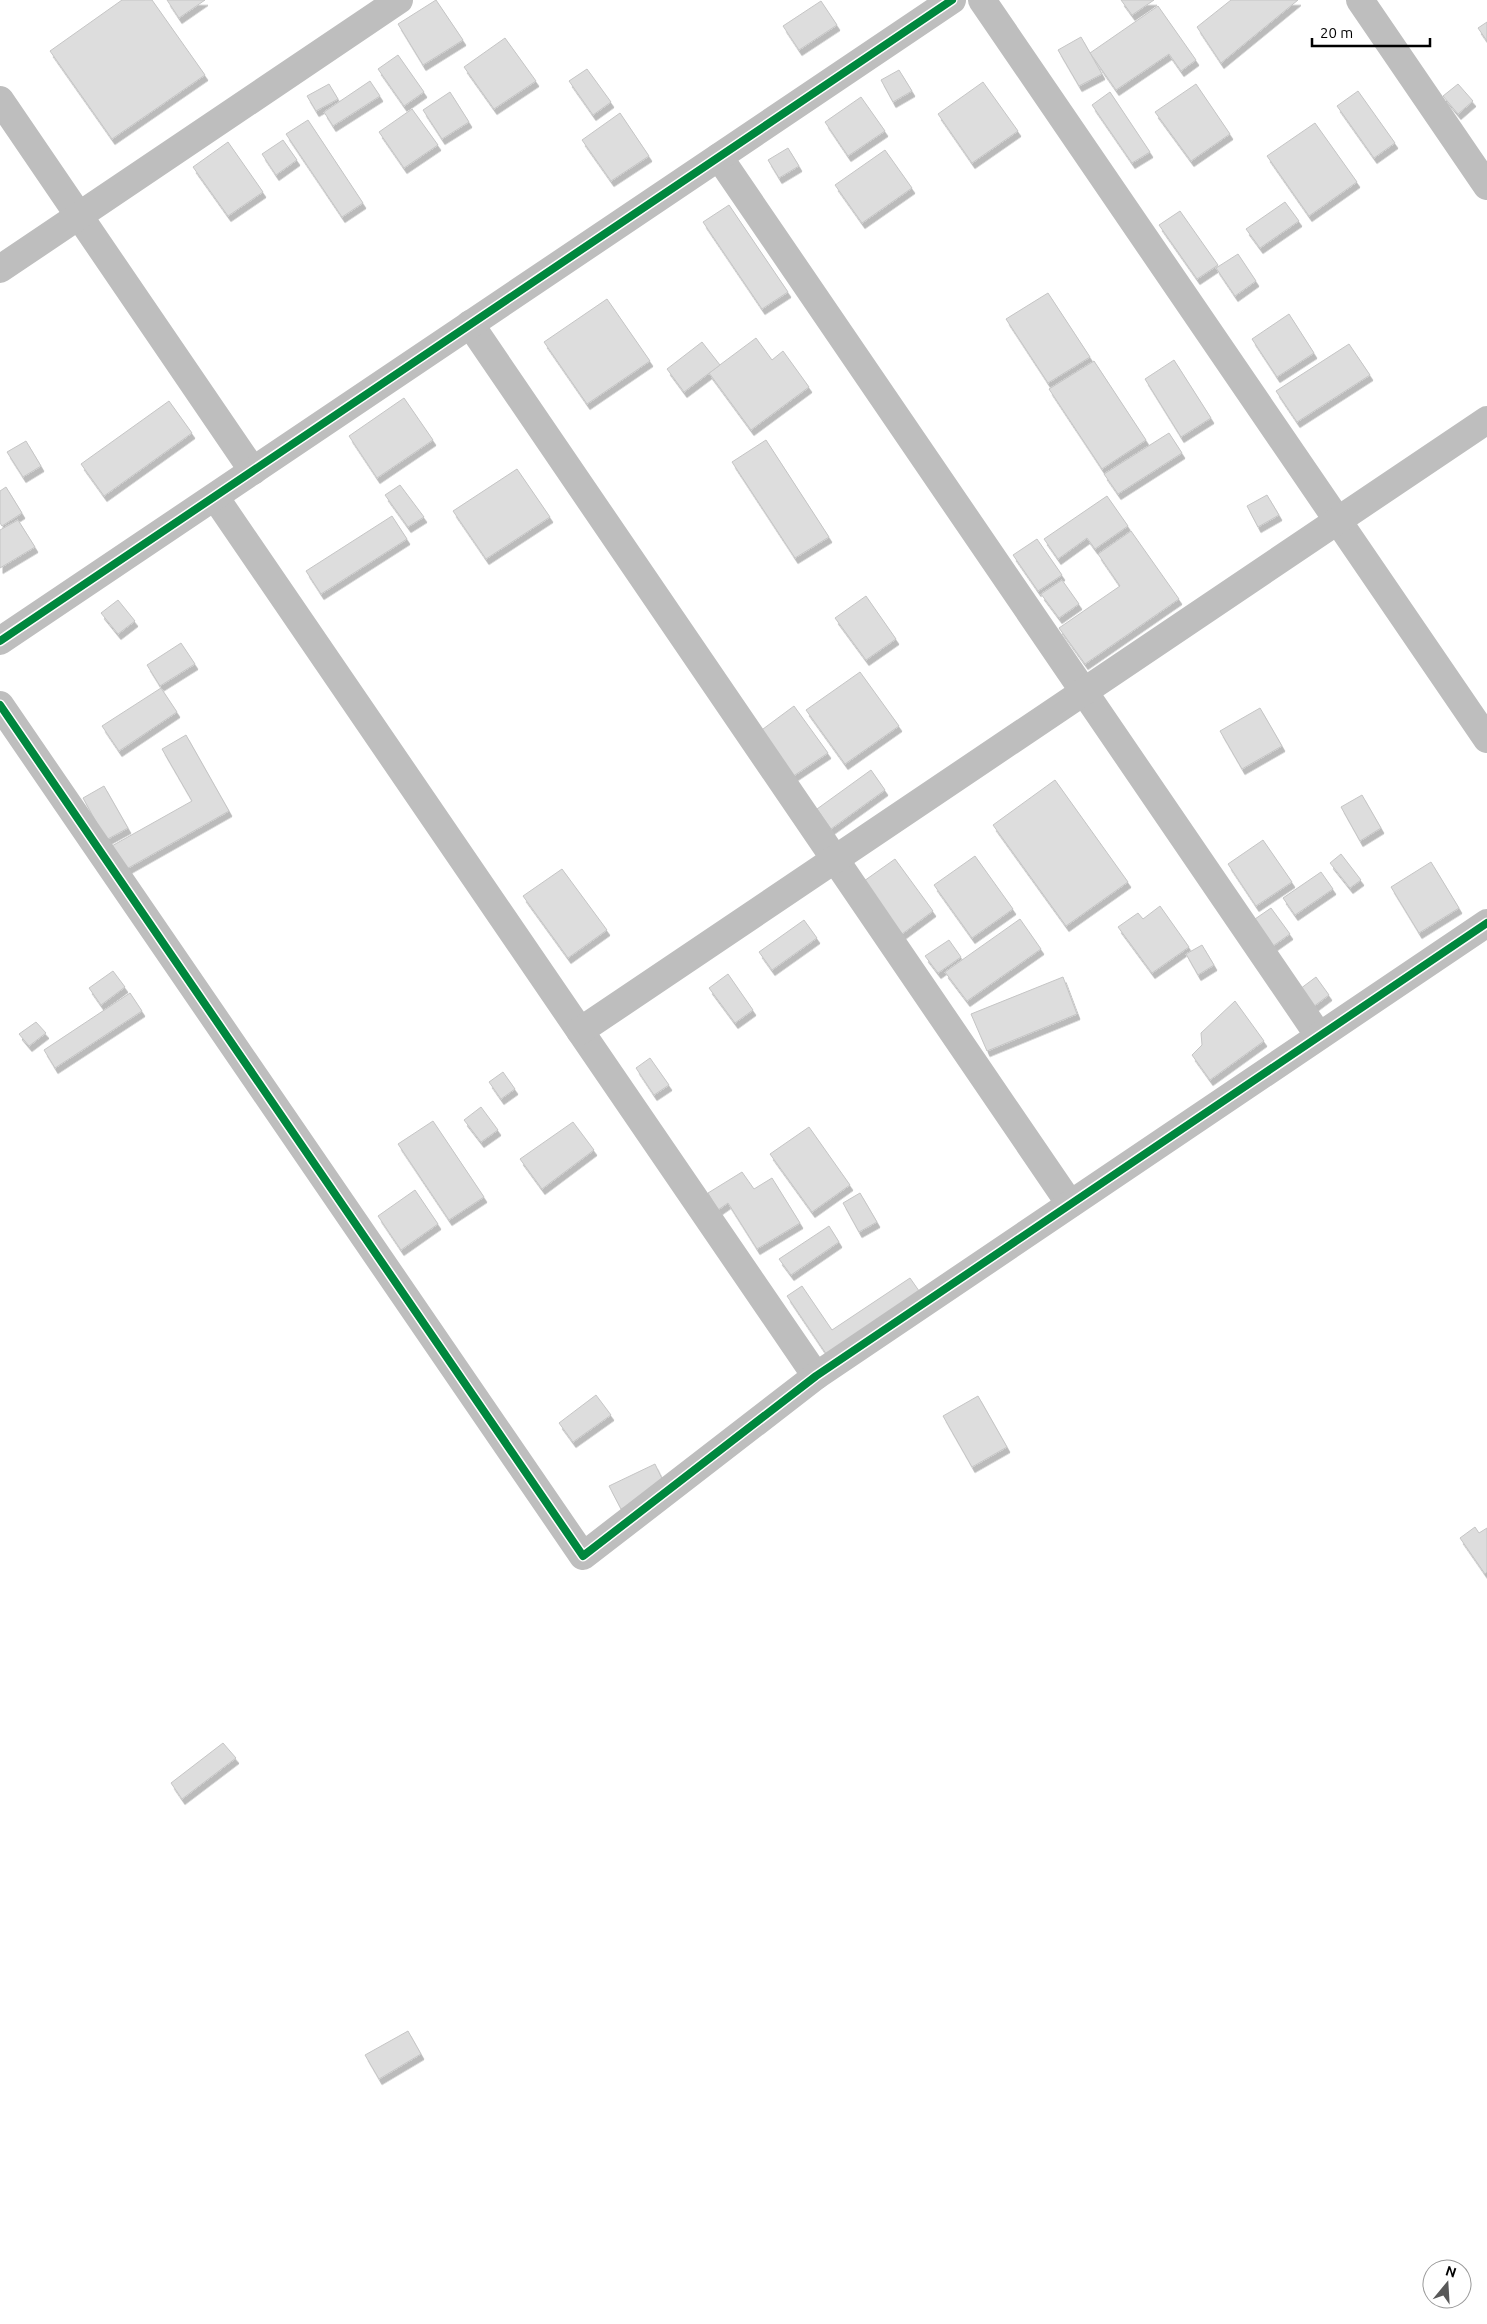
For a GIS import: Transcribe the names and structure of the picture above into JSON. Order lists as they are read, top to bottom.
{
  "scale_bar": "20 m",
  "north": "top"
}
